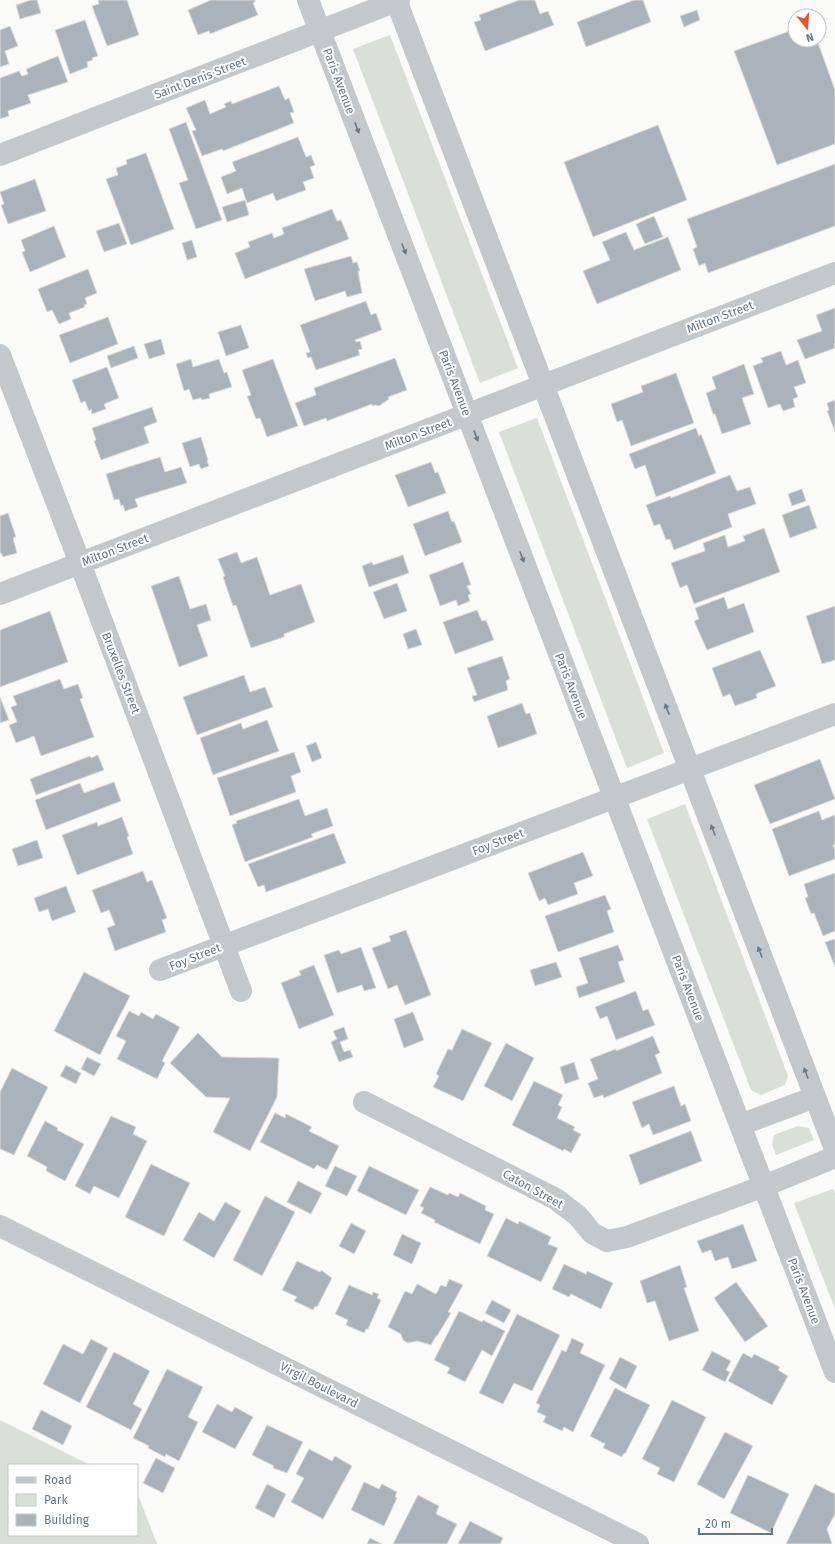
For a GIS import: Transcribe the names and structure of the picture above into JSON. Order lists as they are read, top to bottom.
{
  "streets": {
    "street": [
      "Saint Denis Street",
      "Paris Avenue",
      "Milton Street",
      "Bruxelles Street",
      "Foy Street",
      "Caton Street",
      "Virgil Boulevard"
    ]
  },
  "crossings": [
    ["Saint Denis Street", "Paris Avenue"],
    ["Paris Avenue", "Milton Street"],
    ["Paris Avenue", "Foy Street"],
    ["Paris Avenue", "Caton Street"],
    ["Milton Street", "Bruxelles Street"],
    ["Bruxelles Street", "Foy Street"]
  ],
  "legend": ["Road", "Park", "Building"],
  "scale_bar": "20 m",
  "north": "bottom"
}
